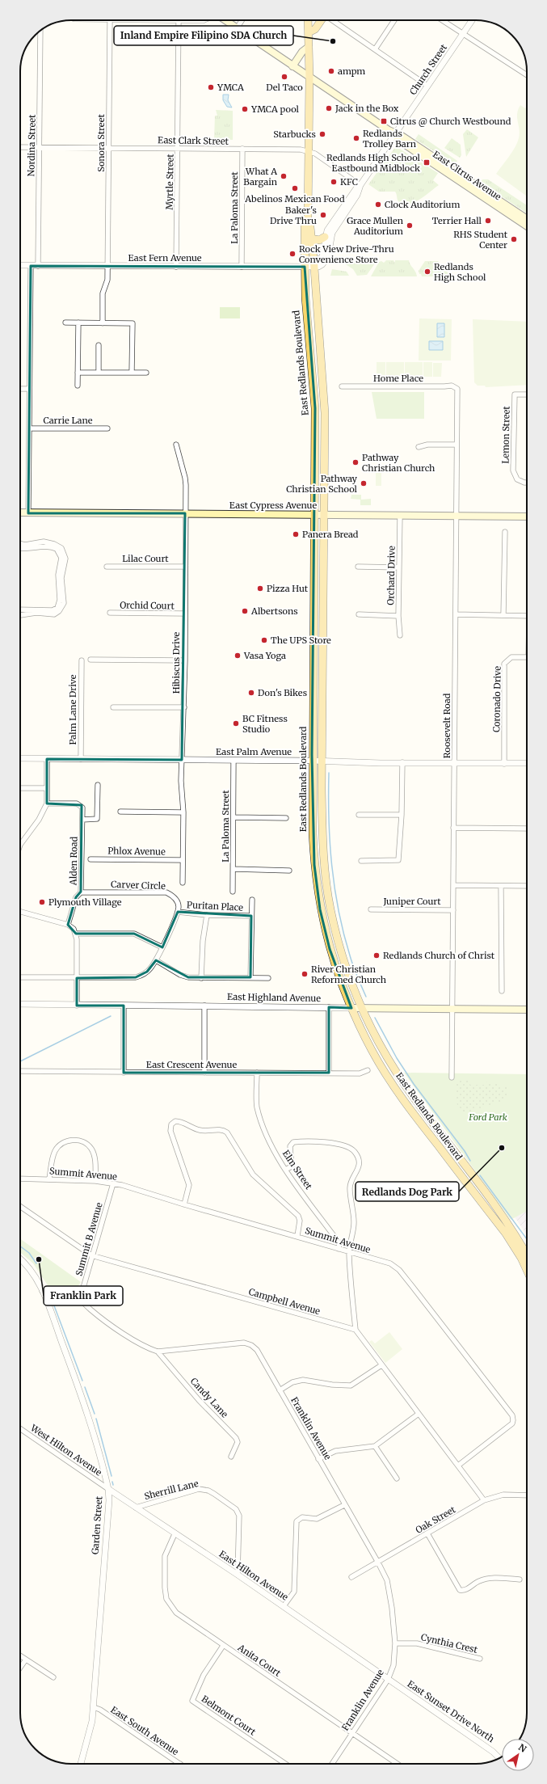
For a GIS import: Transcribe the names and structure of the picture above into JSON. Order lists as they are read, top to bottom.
{
  "streets": {
    "main road": [
      "East Citrus Avenue",
      "East Redlands Boulevard",
      "East Cypress Avenue",
      "East Highland Avenue"
    ],
    "street": [
      "Church Street",
      "East Clark Street",
      "Sonora Street",
      "Nordina Street",
      "Myrtle Street",
      "La Paloma Street",
      "East Fern Avenue",
      "Home Place",
      "Carrie Lane",
      "Lemon Street",
      "Lilac Court",
      "Orchard Drive",
      "Orchid Court",
      "Hibiscus Drive",
      "Coronado Drive",
      "Palm Lane Drive",
      "Roosevelt Road",
      "East Palm Avenue",
      "Phlox Avenue",
      "Alden Road",
      "Carver Circle",
      "Juniper Court",
      "Puritan Place",
      "East Crescent Avenue",
      "Elm Street",
      "Summit Avenue",
      "Summit B Avenue",
      "Campbell Avenue",
      "Candy Lane",
      "Franklin Avenue",
      "West Hilton Avenue",
      "Sherrill Lane",
      "Oak Street",
      "Garden Street",
      "East Hilton Avenue",
      "Cynthia Crest",
      "Anita Court",
      "East Sunset Drive North",
      "Belmont Court",
      "East South Avenue"
    ]
  },
  "crossings": [
    ["Church Street", "East Clark Street"],
    ["Church Street", "East Citrus Avenue"],
    ["East Clark Street", "Sonora Street"],
    ["East Clark Street", "Nordina Street"],
    ["East Clark Street", "Myrtle Street"],
    ["East Clark Street", "La Paloma Street"],
    ["East Clark Street", "East Redlands Boulevard"],
    ["Sonora Street", "East Fern Avenue"],
    ["Nordina Street", "East Fern Avenue"],
    ["East Citrus Avenue", "East Redlands Boulevard"],
    ["Myrtle Street", "East Fern Avenue"],
    ["La Paloma Street", "East Fern Avenue"],
    ["La Paloma Street", "East Palm Avenue"],
    ["East Fern Avenue", "East Redlands Boulevard"],
    ["East Redlands Boulevard", "East Cypress Avenue"],
    ["East Redlands Boulevard", "East Palm Avenue"],
    ["East Redlands Boulevard", "East Highland Avenue"],
    ["Home Place", "Roosevelt Road"],
    ["East Cypress Avenue", "Orchard Drive"],
    ["East Cypress Avenue", "Hibiscus Drive"],
    ["East Cypress Avenue", "Roosevelt Road"],
    ["Lilac Court", "Hibiscus Drive"],
    ["Orchid Court", "Hibiscus Drive"],
    ["Hibiscus Drive", "East Palm Avenue"],
    ["Hibiscus Drive", "Phlox Avenue"],
    ["Coronado Drive", "East Palm Avenue"],
    ["Palm Lane Drive", "East Palm Avenue"],
    ["Roosevelt Road", "East Palm Avenue"],
    ["Roosevelt Road", "Juniper Court"],
    ["Roosevelt Road", "East Highland Avenue"],
    ["Alden Road", "Carver Circle"],
    ["Carver Circle", "Puritan Place"],
    ["East Crescent Avenue", "Elm Street"],
    ["Elm Street", "Summit Avenue"],
    ["Summit Avenue", "Summit B Avenue"],
    ["Summit B Avenue", "Campbell Avenue"],
    ["Summit B Avenue", "Franklin Avenue"],
    ["Candy Lane", "Franklin Avenue"],
    ["Franklin Avenue", "Oak Street"],
    ["Franklin Avenue", "Garden Street"],
    ["Franklin Avenue", "East Hilton Avenue"],
    ["Franklin Avenue", "Cynthia Crest"],
    ["Franklin Avenue", "Anita Court"],
    ["Franklin Avenue", "East Sunset Drive North"],
    ["West Hilton Avenue", "Garden Street"],
    ["West Hilton Avenue", "East Hilton Avenue"],
    ["Sherrill Lane", "East Hilton Avenue"],
    ["Garden Street", "East Hilton Avenue"],
    ["Garden Street", "East South Avenue"],
    ["East Hilton Avenue", "Anita Court"],
    ["East Hilton Avenue", "East Sunset Drive North"],
    ["Anita Court", "Belmont Court"]
  ],
  "parks": ["Ford Park"],
  "places": {
    "other": [
      "Inland Empire Filipino SDA Church",
      "ampm",
      "Del Taco",
      "YMCA",
      "Jack in the Box",
      "YMCA pool",
      "Starbucks",
      "Redlands Trolley Barn",
      "What A Bargain",
      "KFC",
      "Abelinos Mexican Food",
      "Clock Auditorium",
      "Baker's Drive Thru",
      "Terrier Hall",
      "Grace Mullen Auditorium",
      "RHS Student Center",
      "Rock View Drive-Thru Convenience Store",
      "Redlands High School",
      "Pathway Christian Church",
      "Pathway Christian School",
      "Panera Bread",
      "Pizza Hut",
      "Albertsons",
      "The UPS Store",
      "Vasa Yoga",
      "Don's Bikes",
      "BC Fitness Studio",
      "Plymouth Village",
      "Redlands Church of Christ",
      "River Christian Reformed Church",
      "Redlands Dog Park",
      "Franklin Park"
    ],
    "transit": ["Citrus @ Church Westbound", "Redlands High School Eastbound Midblock"]
  },
  "north": "top right"
}
